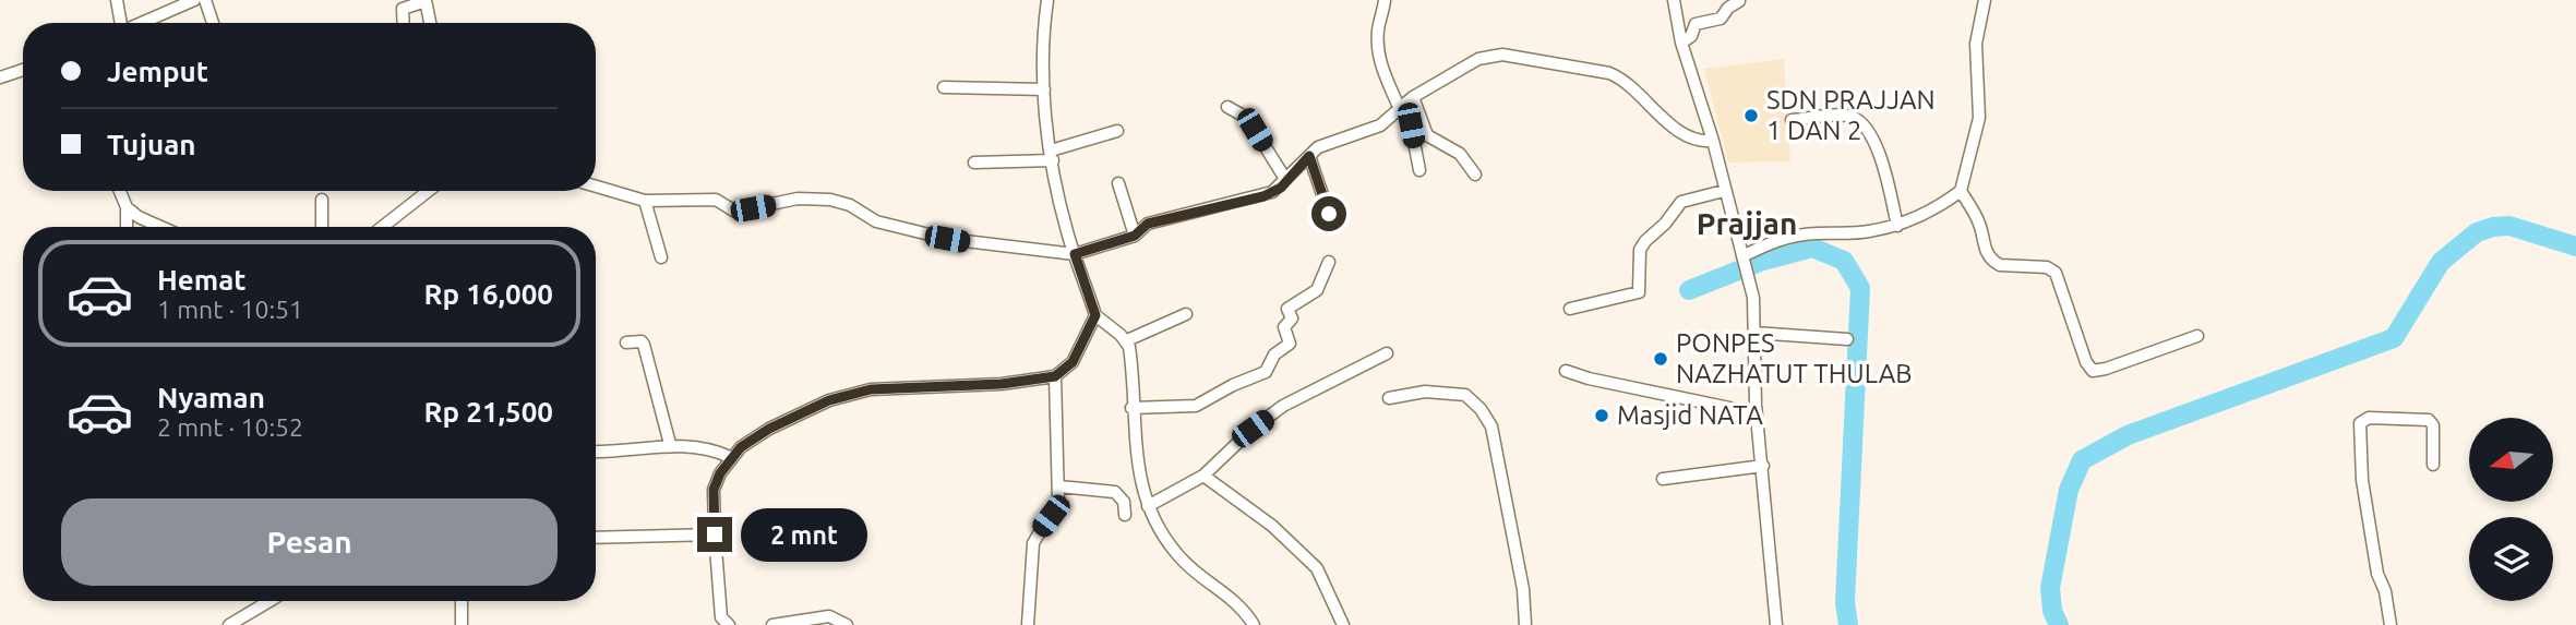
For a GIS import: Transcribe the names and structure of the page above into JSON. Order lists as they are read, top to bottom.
{
  "districts": ["Prajjan"],
  "places": ["SDN PRAJJAN 1 DAN 2", "PONPES NAZHATUT THULAB", "Masjid NATA"],
  "north": "left",
  "page": {
    "banner": ["Jemput", "Tujuan"],
    "list": [
      {
        "name": "Hemat",
        "note": "1 mnt · 10:51",
        "value": "Rp 16,000"
      },
      {
        "name": "Nyaman",
        "note": "2 mnt · 10:52",
        "value": "Rp 21,500"
      }
    ],
    "buttons": "Pesan",
    "bubble": "2 mnt"
  }
}
